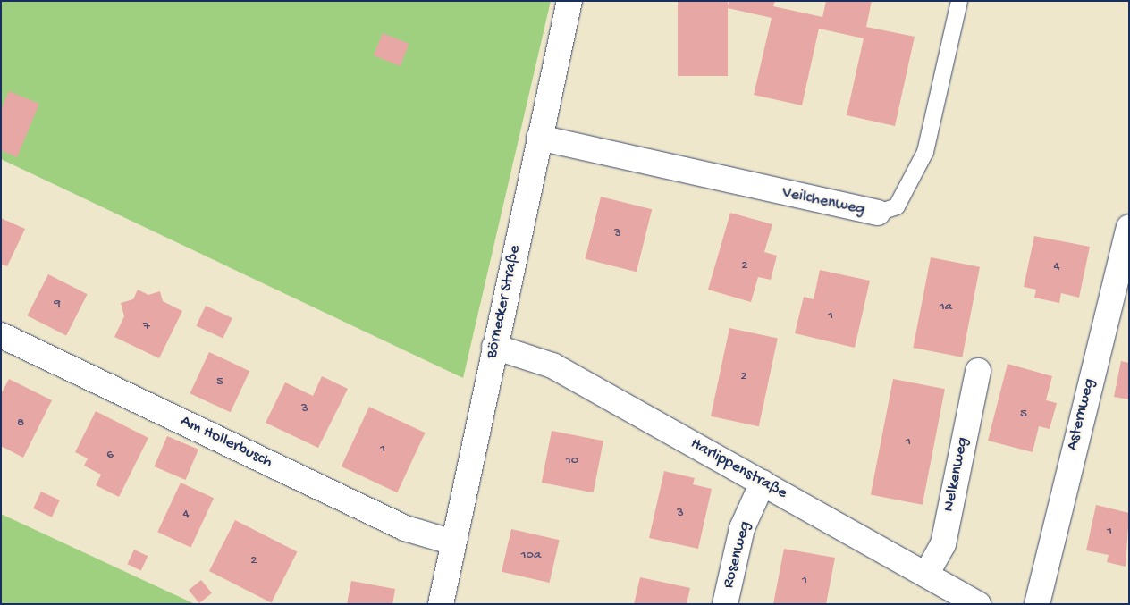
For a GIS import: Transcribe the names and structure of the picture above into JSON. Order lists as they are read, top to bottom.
{
  "streets": {
    "street": [
      "Veilchenweg",
      "Börnecker Straße",
      "Asternweg",
      "Am Hollerbusch",
      "Harlippenstraße",
      "Nelkenweg",
      "Rosenweg"
    ]
  },
  "crossings": [
    ["Veilchenweg", "Börnecker Straße"],
    ["Börnecker Straße", "Am Hollerbusch"],
    ["Börnecker Straße", "Harlippenstraße"],
    ["Harlippenstraße", "Nelkenweg"],
    ["Harlippenstraße", "Rosenweg"]
  ],
  "house_numbers": [
    "3",
    "2",
    "4",
    "9",
    "1a",
    "1",
    "7",
    "2",
    "5",
    "3",
    "5",
    "8",
    "1",
    "1",
    "6",
    "10",
    "3",
    "4",
    "1",
    "10a",
    "2",
    "1"
  ]
}
